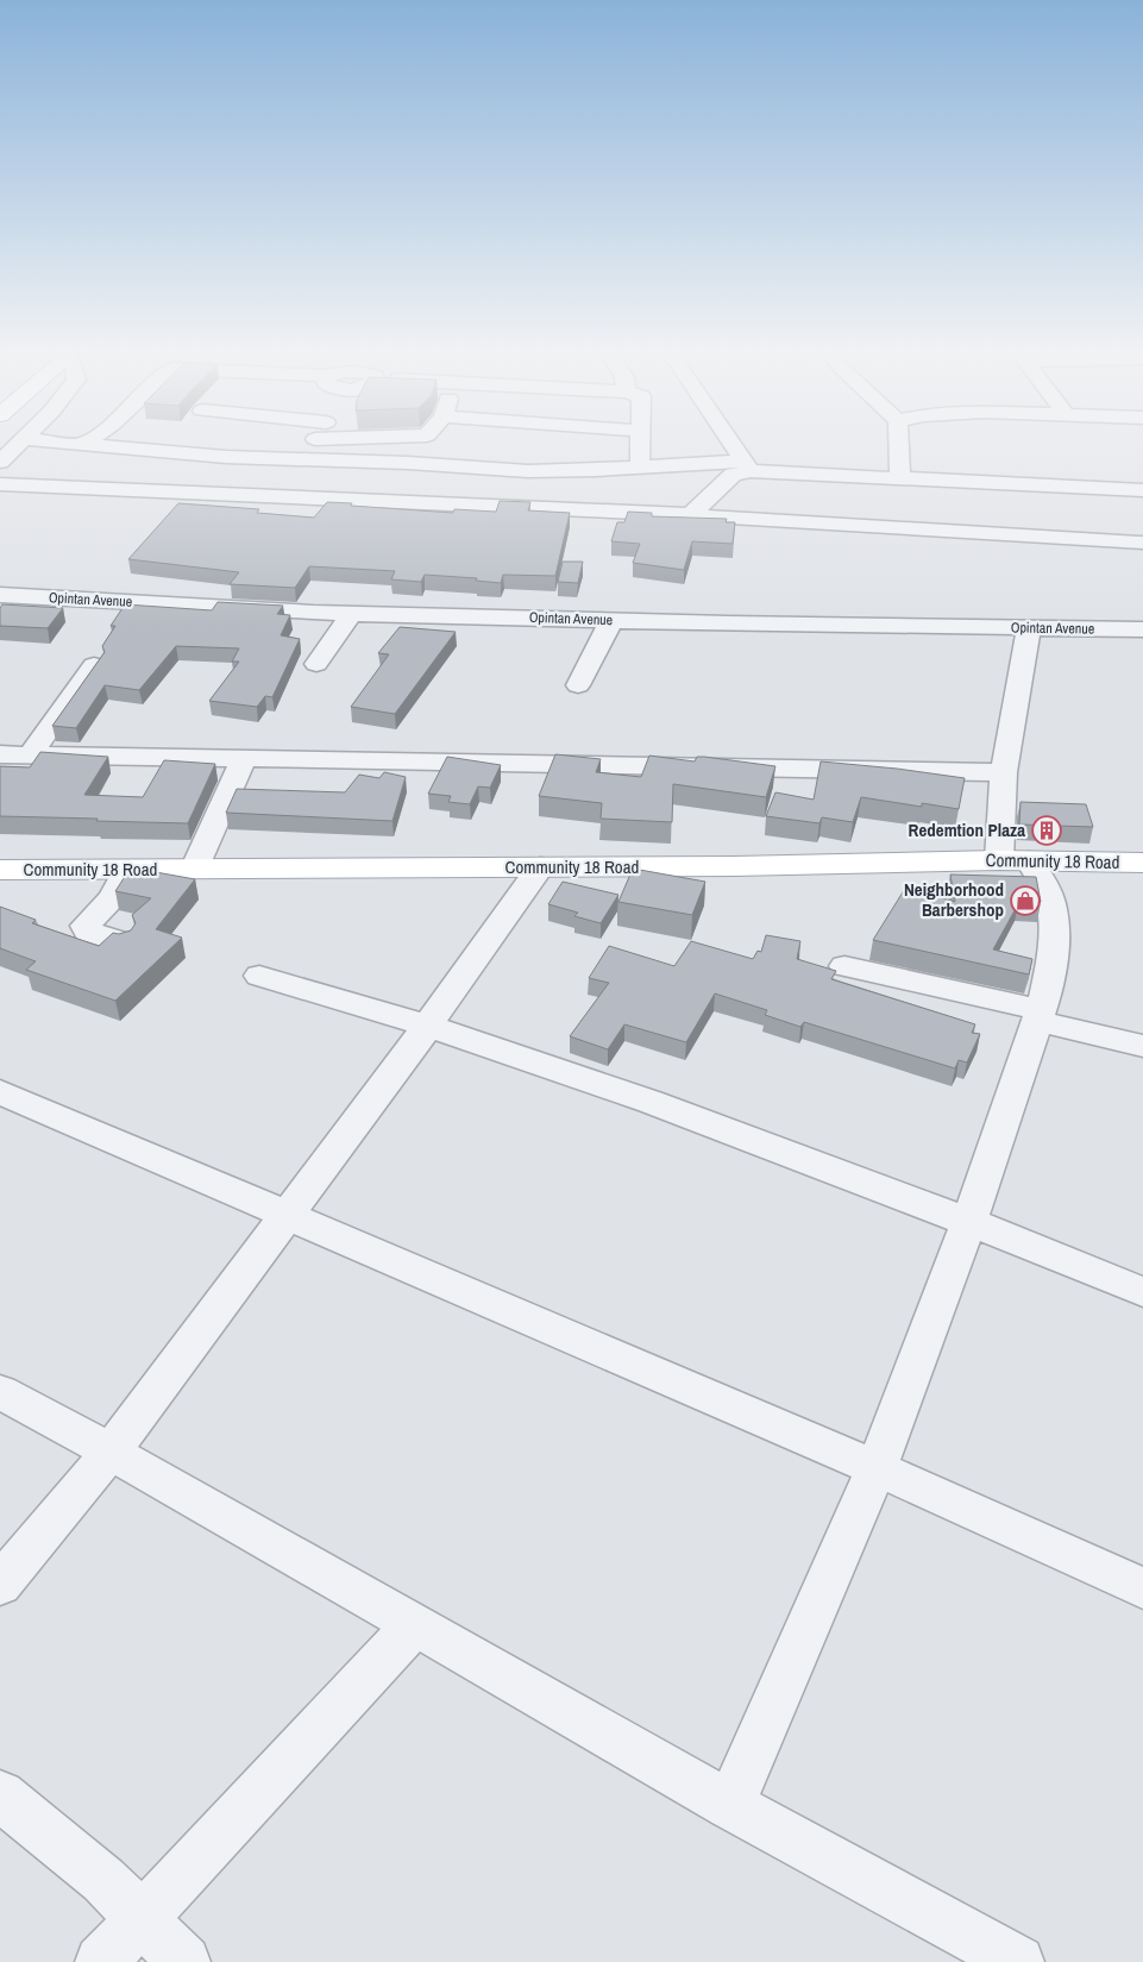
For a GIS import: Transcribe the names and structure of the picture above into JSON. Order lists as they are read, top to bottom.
{
  "streets": {
    "main road": ["Community 18 Road"],
    "street": ["Opintan Avenue"]
  },
  "places": {
    "building": ["Redemtion Plaza"],
    "shop": ["Neighborhood Barbershop"]
  }
}
